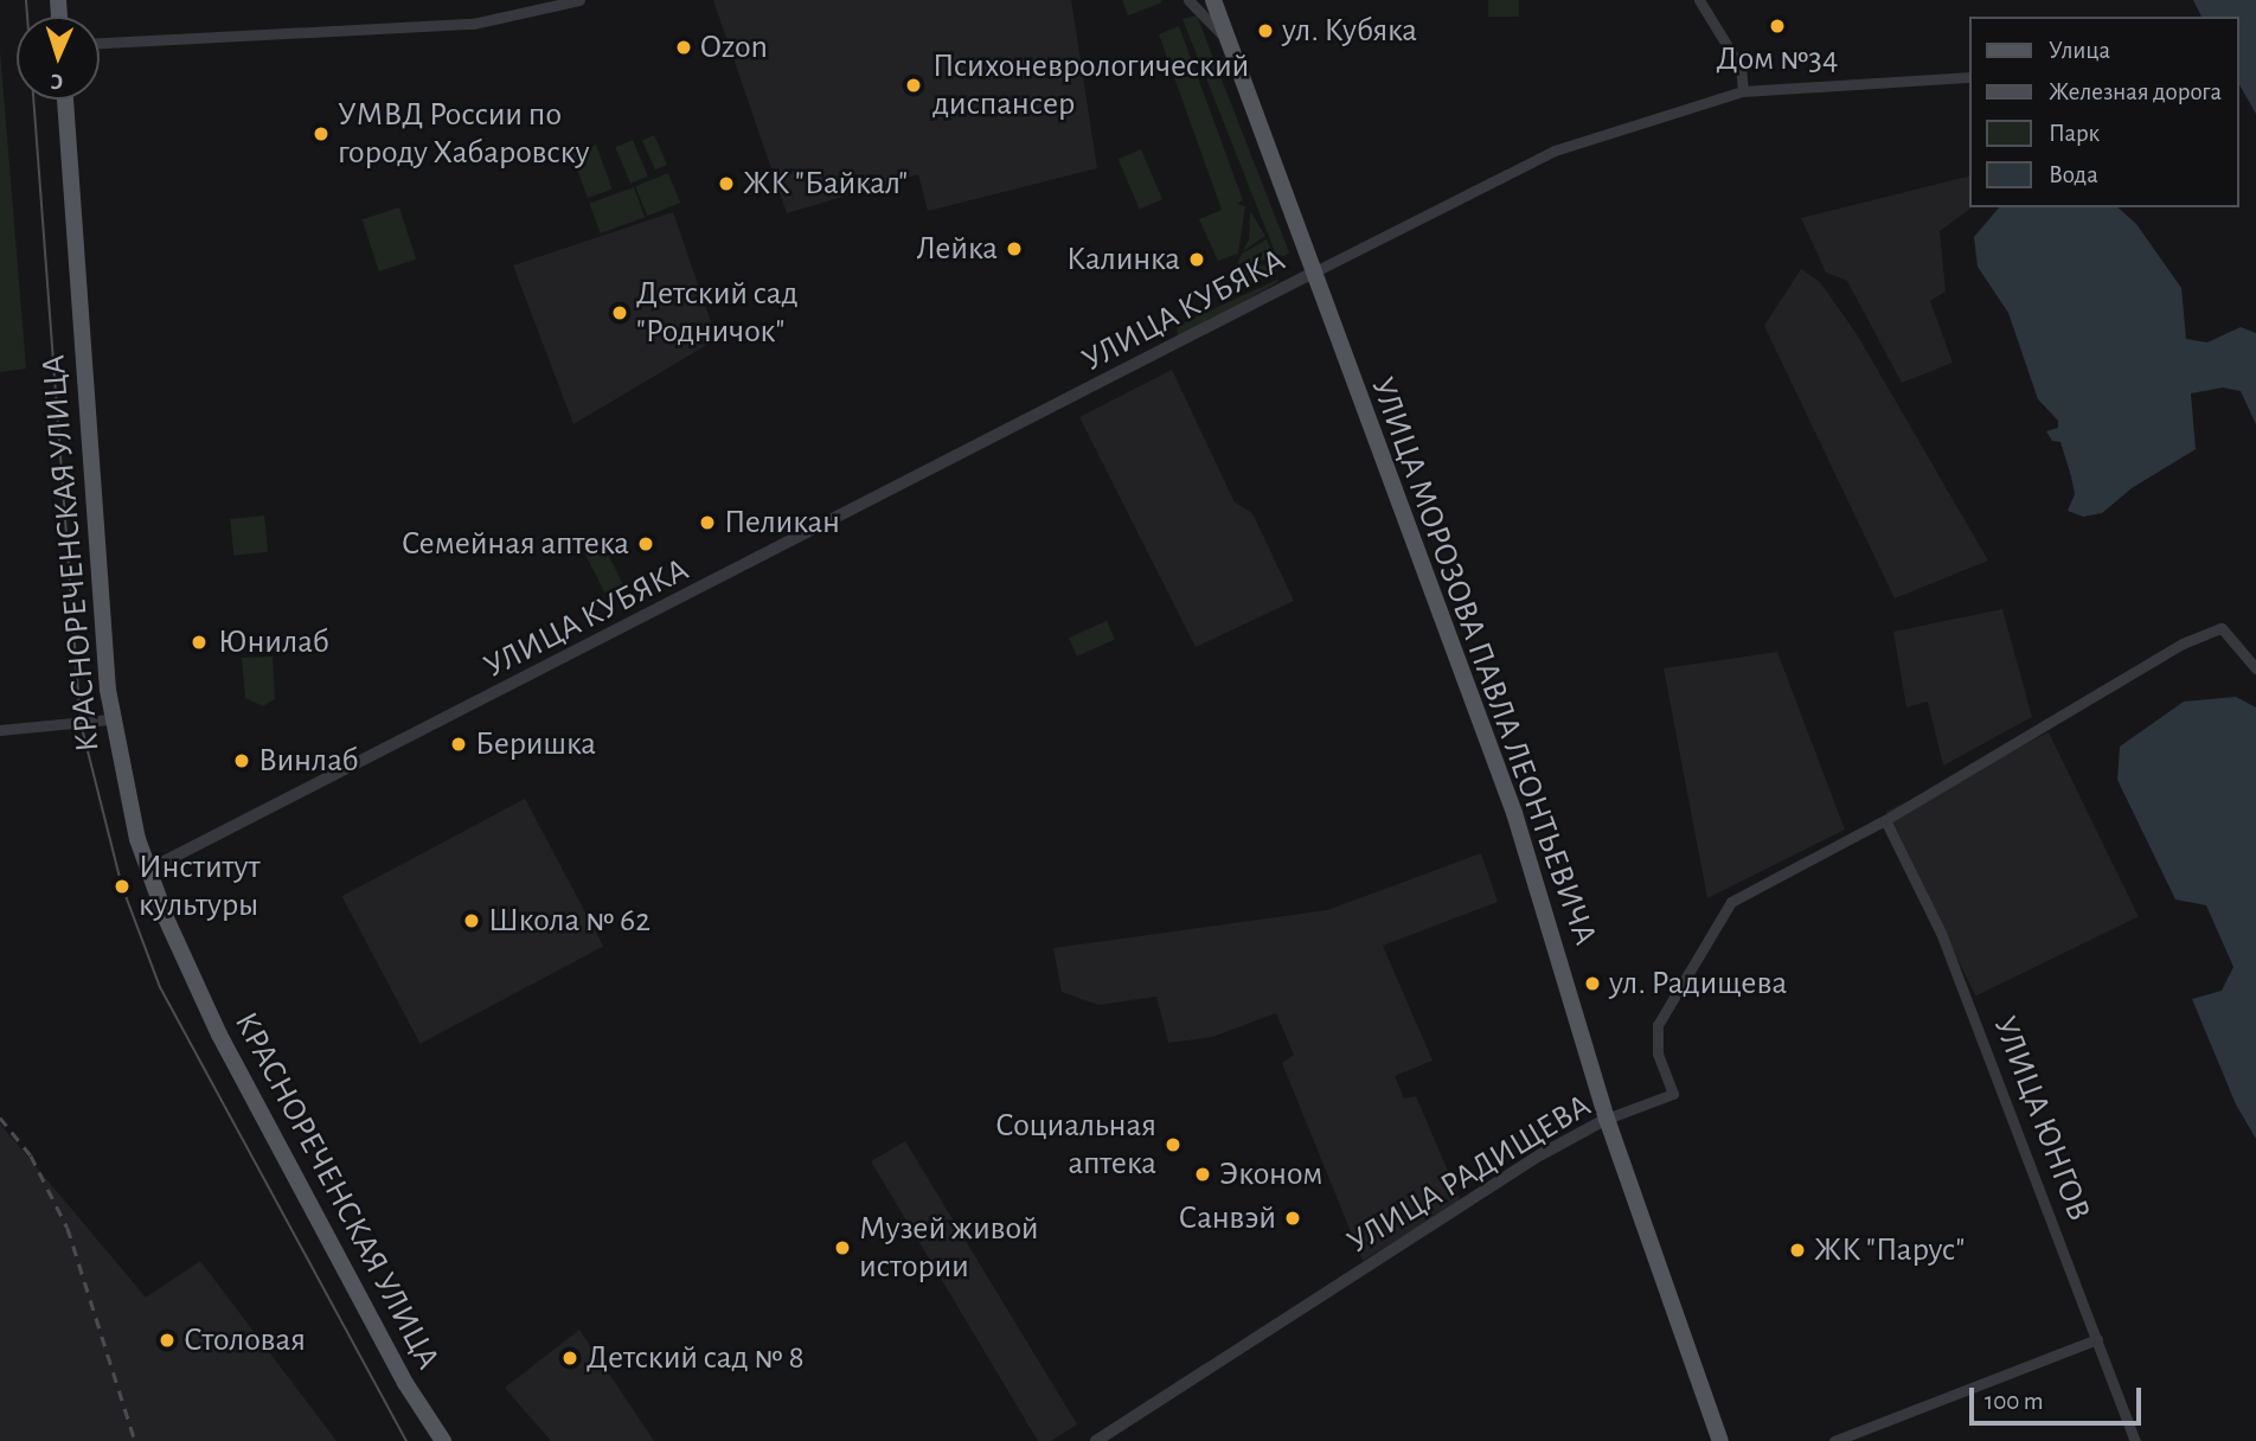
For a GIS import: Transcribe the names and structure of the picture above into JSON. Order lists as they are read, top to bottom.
{
  "streets": {
    "main road": ["КРАСНОРЕЧЕНСКАЯ УЛИЦА", "УЛИЦА МОРОЗОВА ПАВЛА ЛЕОНТЬЕВИЧА"],
    "street": ["УЛИЦА КУБЯКА", "УЛИЦА ЮНГОВ", "УЛИЦА РАДИЩЕВА"]
  },
  "crossings": [
    ["УЛИЦА КУБЯКА", "КРАСНОРЕЧЕНСКАЯ УЛИЦА"],
    ["УЛИЦА КУБЯКА", "УЛИЦА МОРОЗОВА ПАВЛА ЛЕОНТЬЕВИЧА"],
    ["УЛИЦА МОРОЗОВА ПАВЛА ЛЕОНТЬЕВИЧА", "УЛИЦА РАДИЩЕВА"],
    ["УЛИЦА ЮНГОВ", "УЛИЦА РАДИЩЕВА"]
  ],
  "places": [
    "Дом №34",
    "ул. Кубяка",
    "Ozon",
    "Психоневрологический диспансер",
    "УМВД России по городу Хабаровску",
    "ЖК \"Байкал\"",
    "Лейка",
    "Калинка",
    "Детский сад \"Родничок\"",
    "Пеликан",
    "Семейная аптека",
    "Юнилаб",
    "Беришка",
    "Винлаб",
    "Институт культуры",
    "Школа № 62",
    "ул. Радищева",
    "Социальная аптека",
    "Эконом",
    "Санвэй",
    "Музей живой истории",
    "ЖК \"Парус\"",
    "Столовая",
    "Детский сад № 8"
  ],
  "legend": [
    "Улица",
    "Железная дорога",
    "Парк",
    "Вода"
  ],
  "scale_bar": "100 m",
  "north": "bottom"
}
